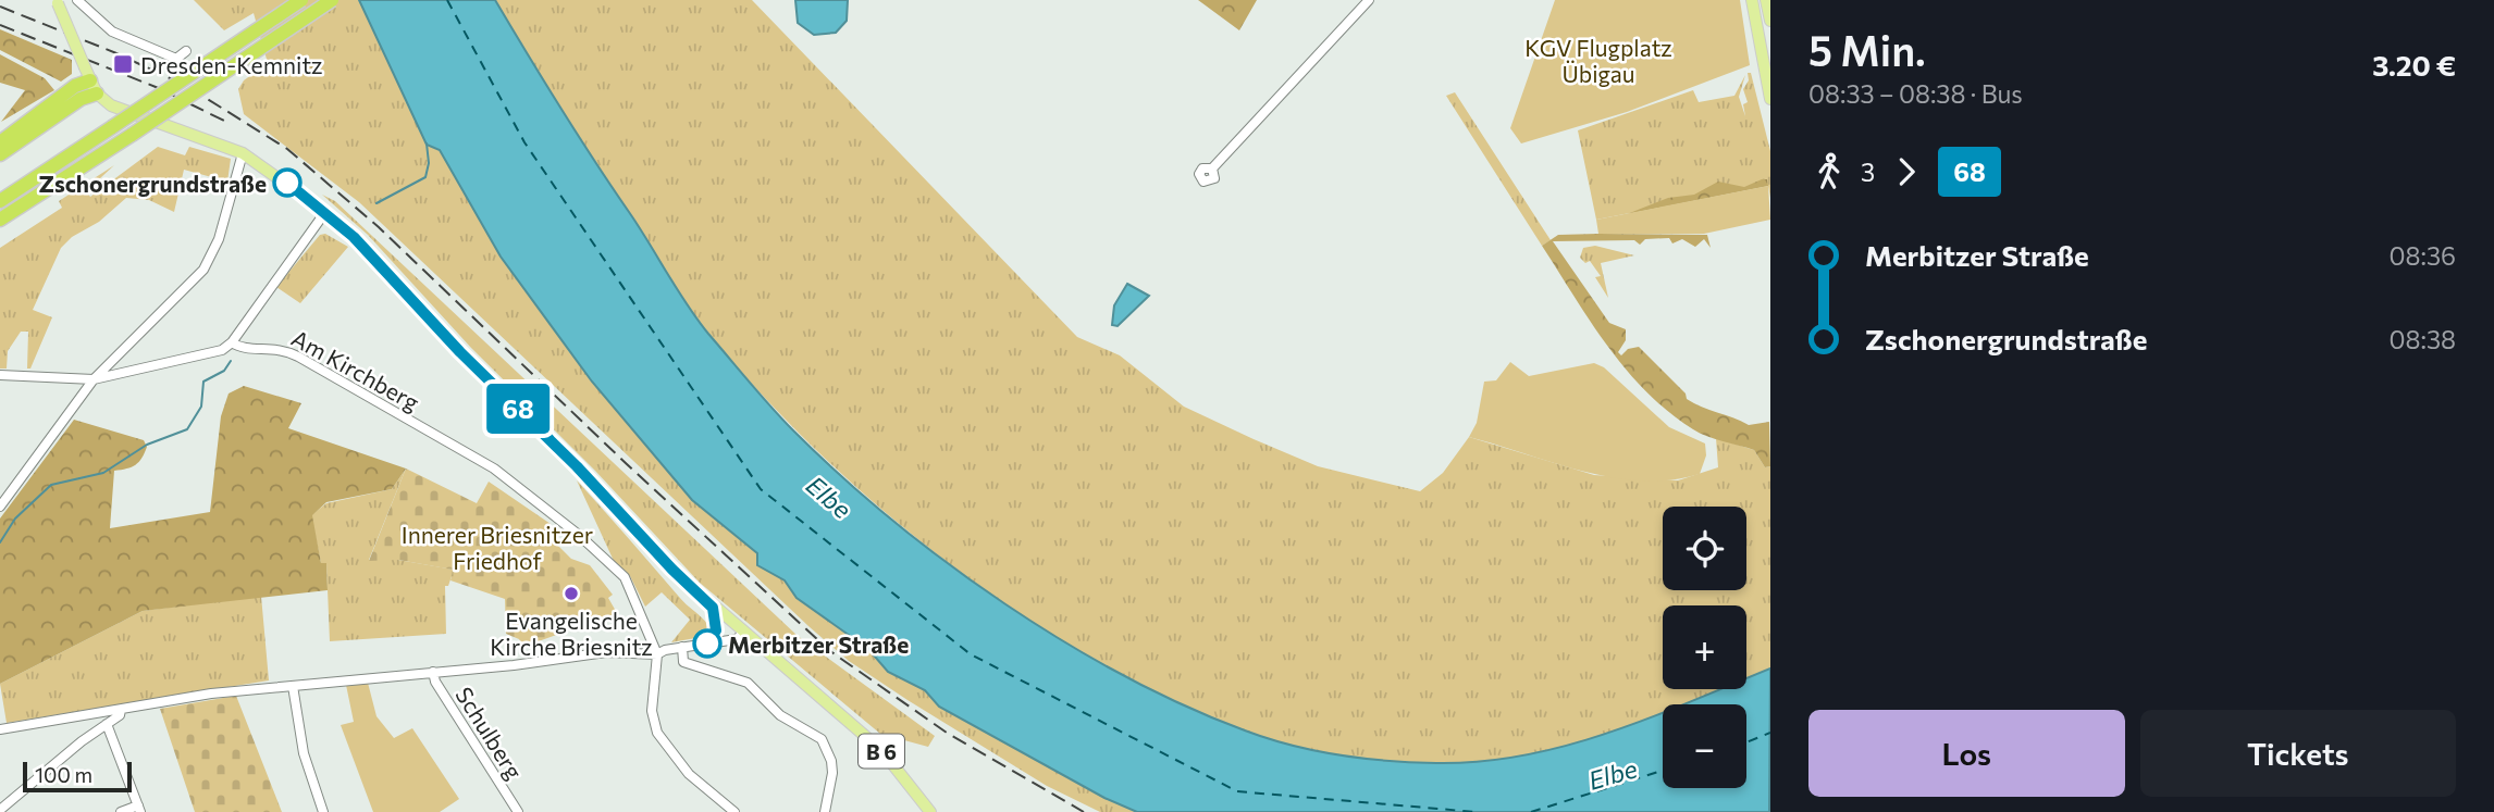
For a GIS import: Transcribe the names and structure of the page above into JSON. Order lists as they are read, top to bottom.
{
  "streets": {
    "main road": ["B 6"],
    "street": ["Am Kirchberg", "Schulberg"]
  },
  "water": ["Elbe"],
  "parks": ["KGV Flugplatz Übigau", "Innerer Briesnitzer Friedhof"],
  "places": {
    "transit": ["Dresden-Kemnitz"],
    "other": ["Zschonergrundstraße", "Evangelische Kirche Briesnitz", "Merbitzer Straße"]
  },
  "lines": ["bus line 68"],
  "scale_bar": "100 m",
  "page": {
    "on_map": "68",
    "heading": ["5 Min.", "08:33 – 08:38 · Bus", "3.20 €"],
    "legs": ["3", "68"],
    "list": [
      {
        "name": "Merbitzer Straße",
        "value": "08:36"
      },
      {
        "name": "Zschonergrundstraße",
        "value": "08:38"
      }
    ],
    "map_buttons": ["+", "−"],
    "buttons": ["Los", "Tickets"],
    "scale": "100 m"
  }
}
